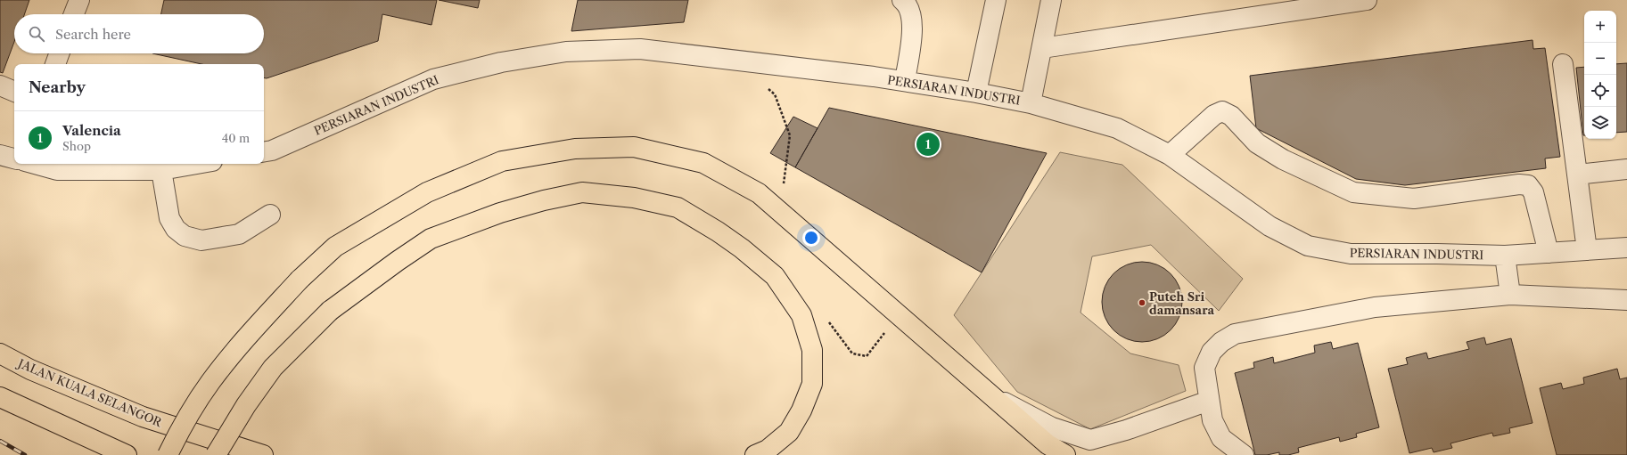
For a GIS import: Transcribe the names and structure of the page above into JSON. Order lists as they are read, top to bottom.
{
  "streets": {
    "highway": ["JALAN KUALA SELANGOR"],
    "street": ["PERSIARAN INDUSTRI"]
  },
  "places": ["Puteh Sri damansara"],
  "page": {
    "map_buttons": ["+", "−"],
    "search": "Search here",
    "heading": "Nearby",
    "list": [
      {
        "mark": "1",
        "name": "Valencia",
        "note": "Shop",
        "value": "40 m"
      }
    ],
    "pins": "1"
  }
}
